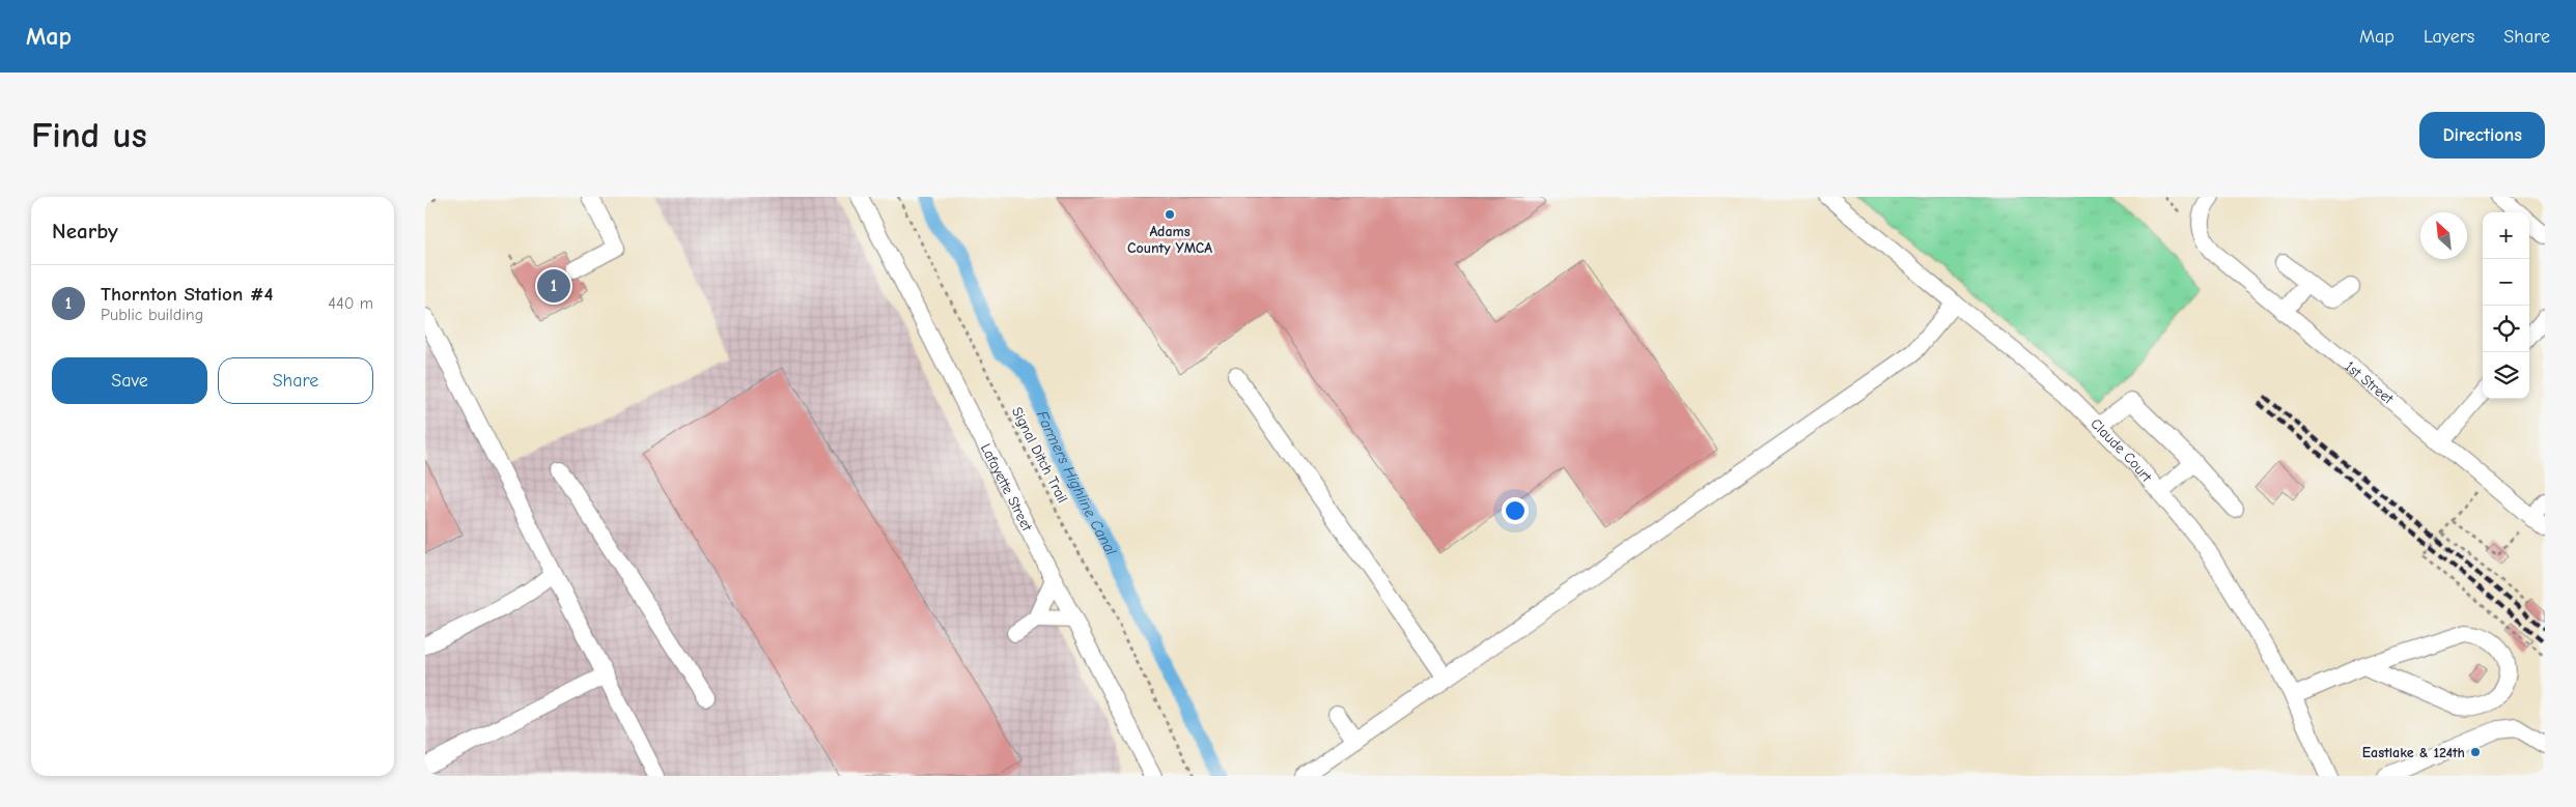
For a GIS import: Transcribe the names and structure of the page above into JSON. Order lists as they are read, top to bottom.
{
  "streets": {
    "street": ["1st Street", "Claude Court", "Lafayette Street"],
    "path": ["Signal Ditch Trail"]
  },
  "water": ["Farmers Highline Canal"],
  "places": ["Adams County YMCA", "Eastlake & 124th"],
  "north": "top left",
  "page": {
    "header": "Map",
    "nav": ["Map", "Layers", "Share"],
    "buttons": [
      "Directions",
      ["Save", "Share"]
    ],
    "title": "Find us",
    "heading": "Nearby",
    "map_buttons": ["+", "−"],
    "list": [
      {
        "mark": "1",
        "name": "Thornton Station #4",
        "note": "Public building",
        "value": "440 m"
      }
    ],
    "pins": "1"
  }
}
